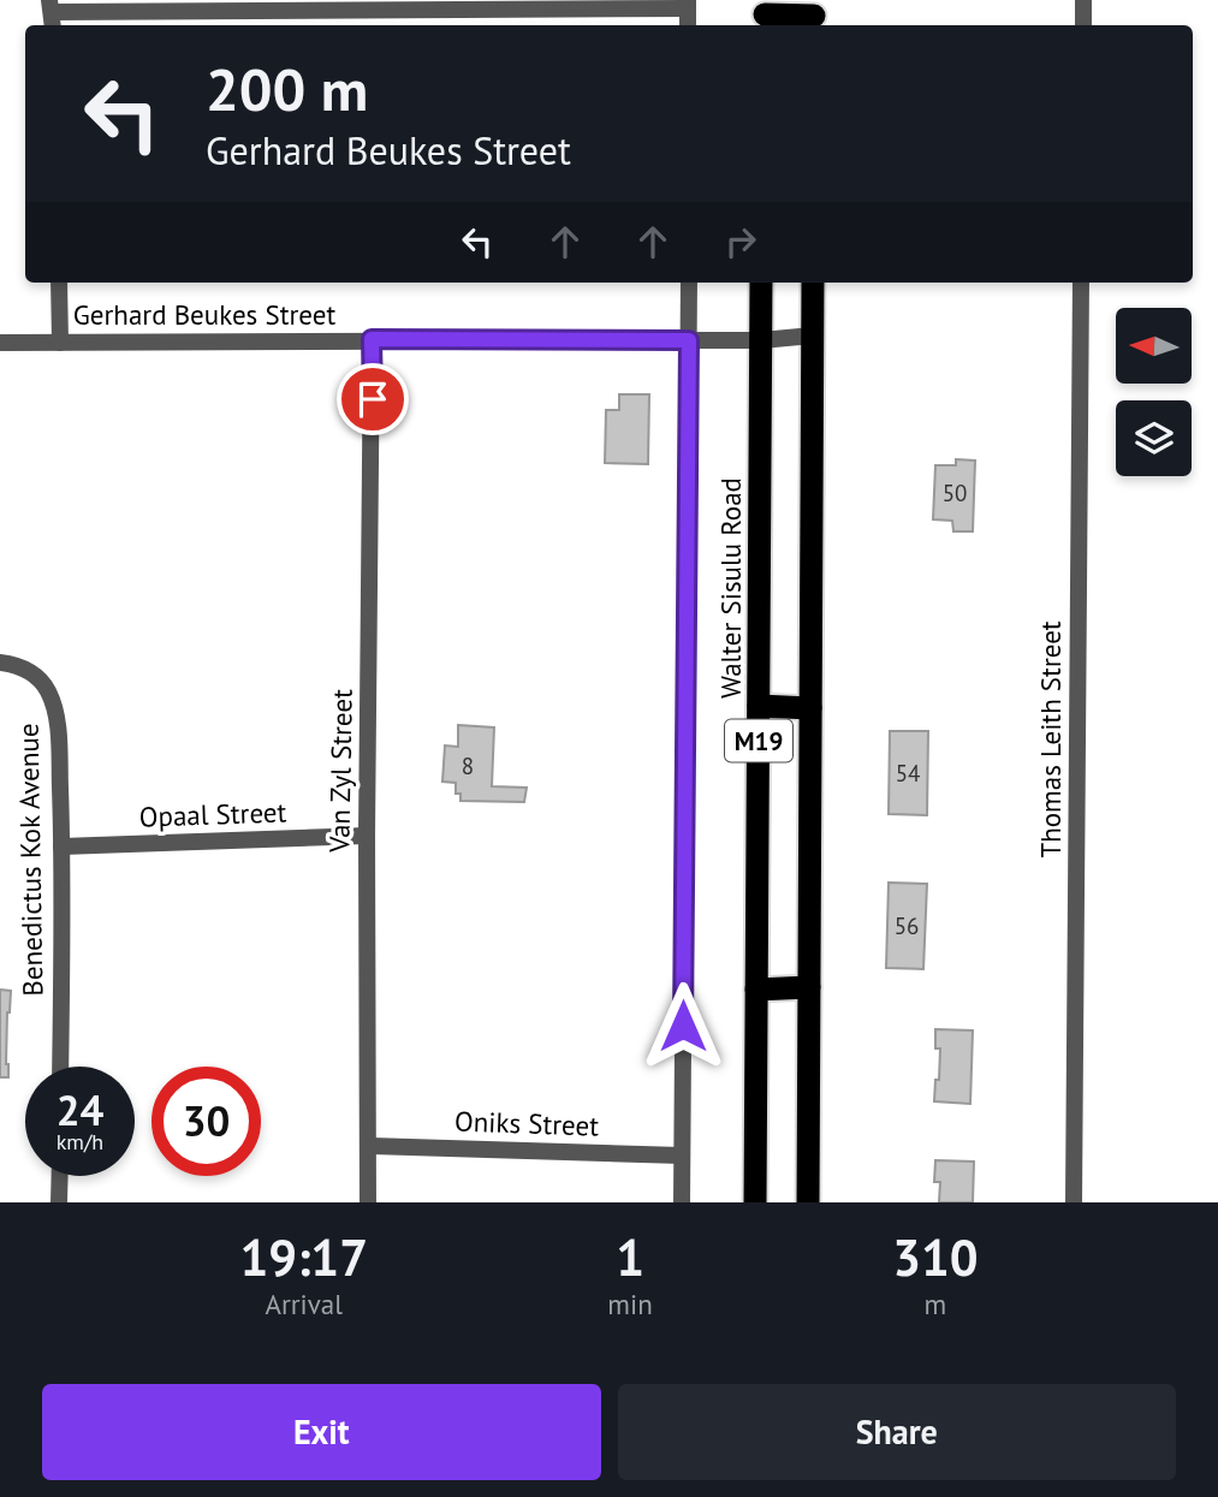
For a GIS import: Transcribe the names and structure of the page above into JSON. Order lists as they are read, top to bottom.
{
  "streets": {
    "highway": ["Walter Sisulu Road", "M19"],
    "street": [
      "Gerhard Beukes Street",
      "Thomas Leith Street",
      "Van Zyl Street",
      "Opaal Street",
      "Benedictus Kok Avenue",
      "Oniks Street"
    ]
  },
  "crossings": [
    ["Gerhard Beukes Street", "Walter Sisulu Road"],
    ["Gerhard Beukes Street", "M19"],
    ["Gerhard Beukes Street", "Van Zyl Street"],
    ["Van Zyl Street", "Opaal Street"],
    ["Van Zyl Street", "Oniks Street"],
    ["Opaal Street", "Benedictus Kok Avenue"]
  ],
  "house_numbers": [
    "50",
    "8",
    "54",
    "56"
  ],
  "north": "left",
  "page": {
    "turn": ["200 m", "Gerhard Beukes Street"],
    "speed": "24 km/h",
    "limit": "30",
    "eta": [
      "19:17",
      "Arrival",
      "1",
      "min",
      "310",
      "m"
    ],
    "buttons": ["Exit", "Share"]
  }
}
